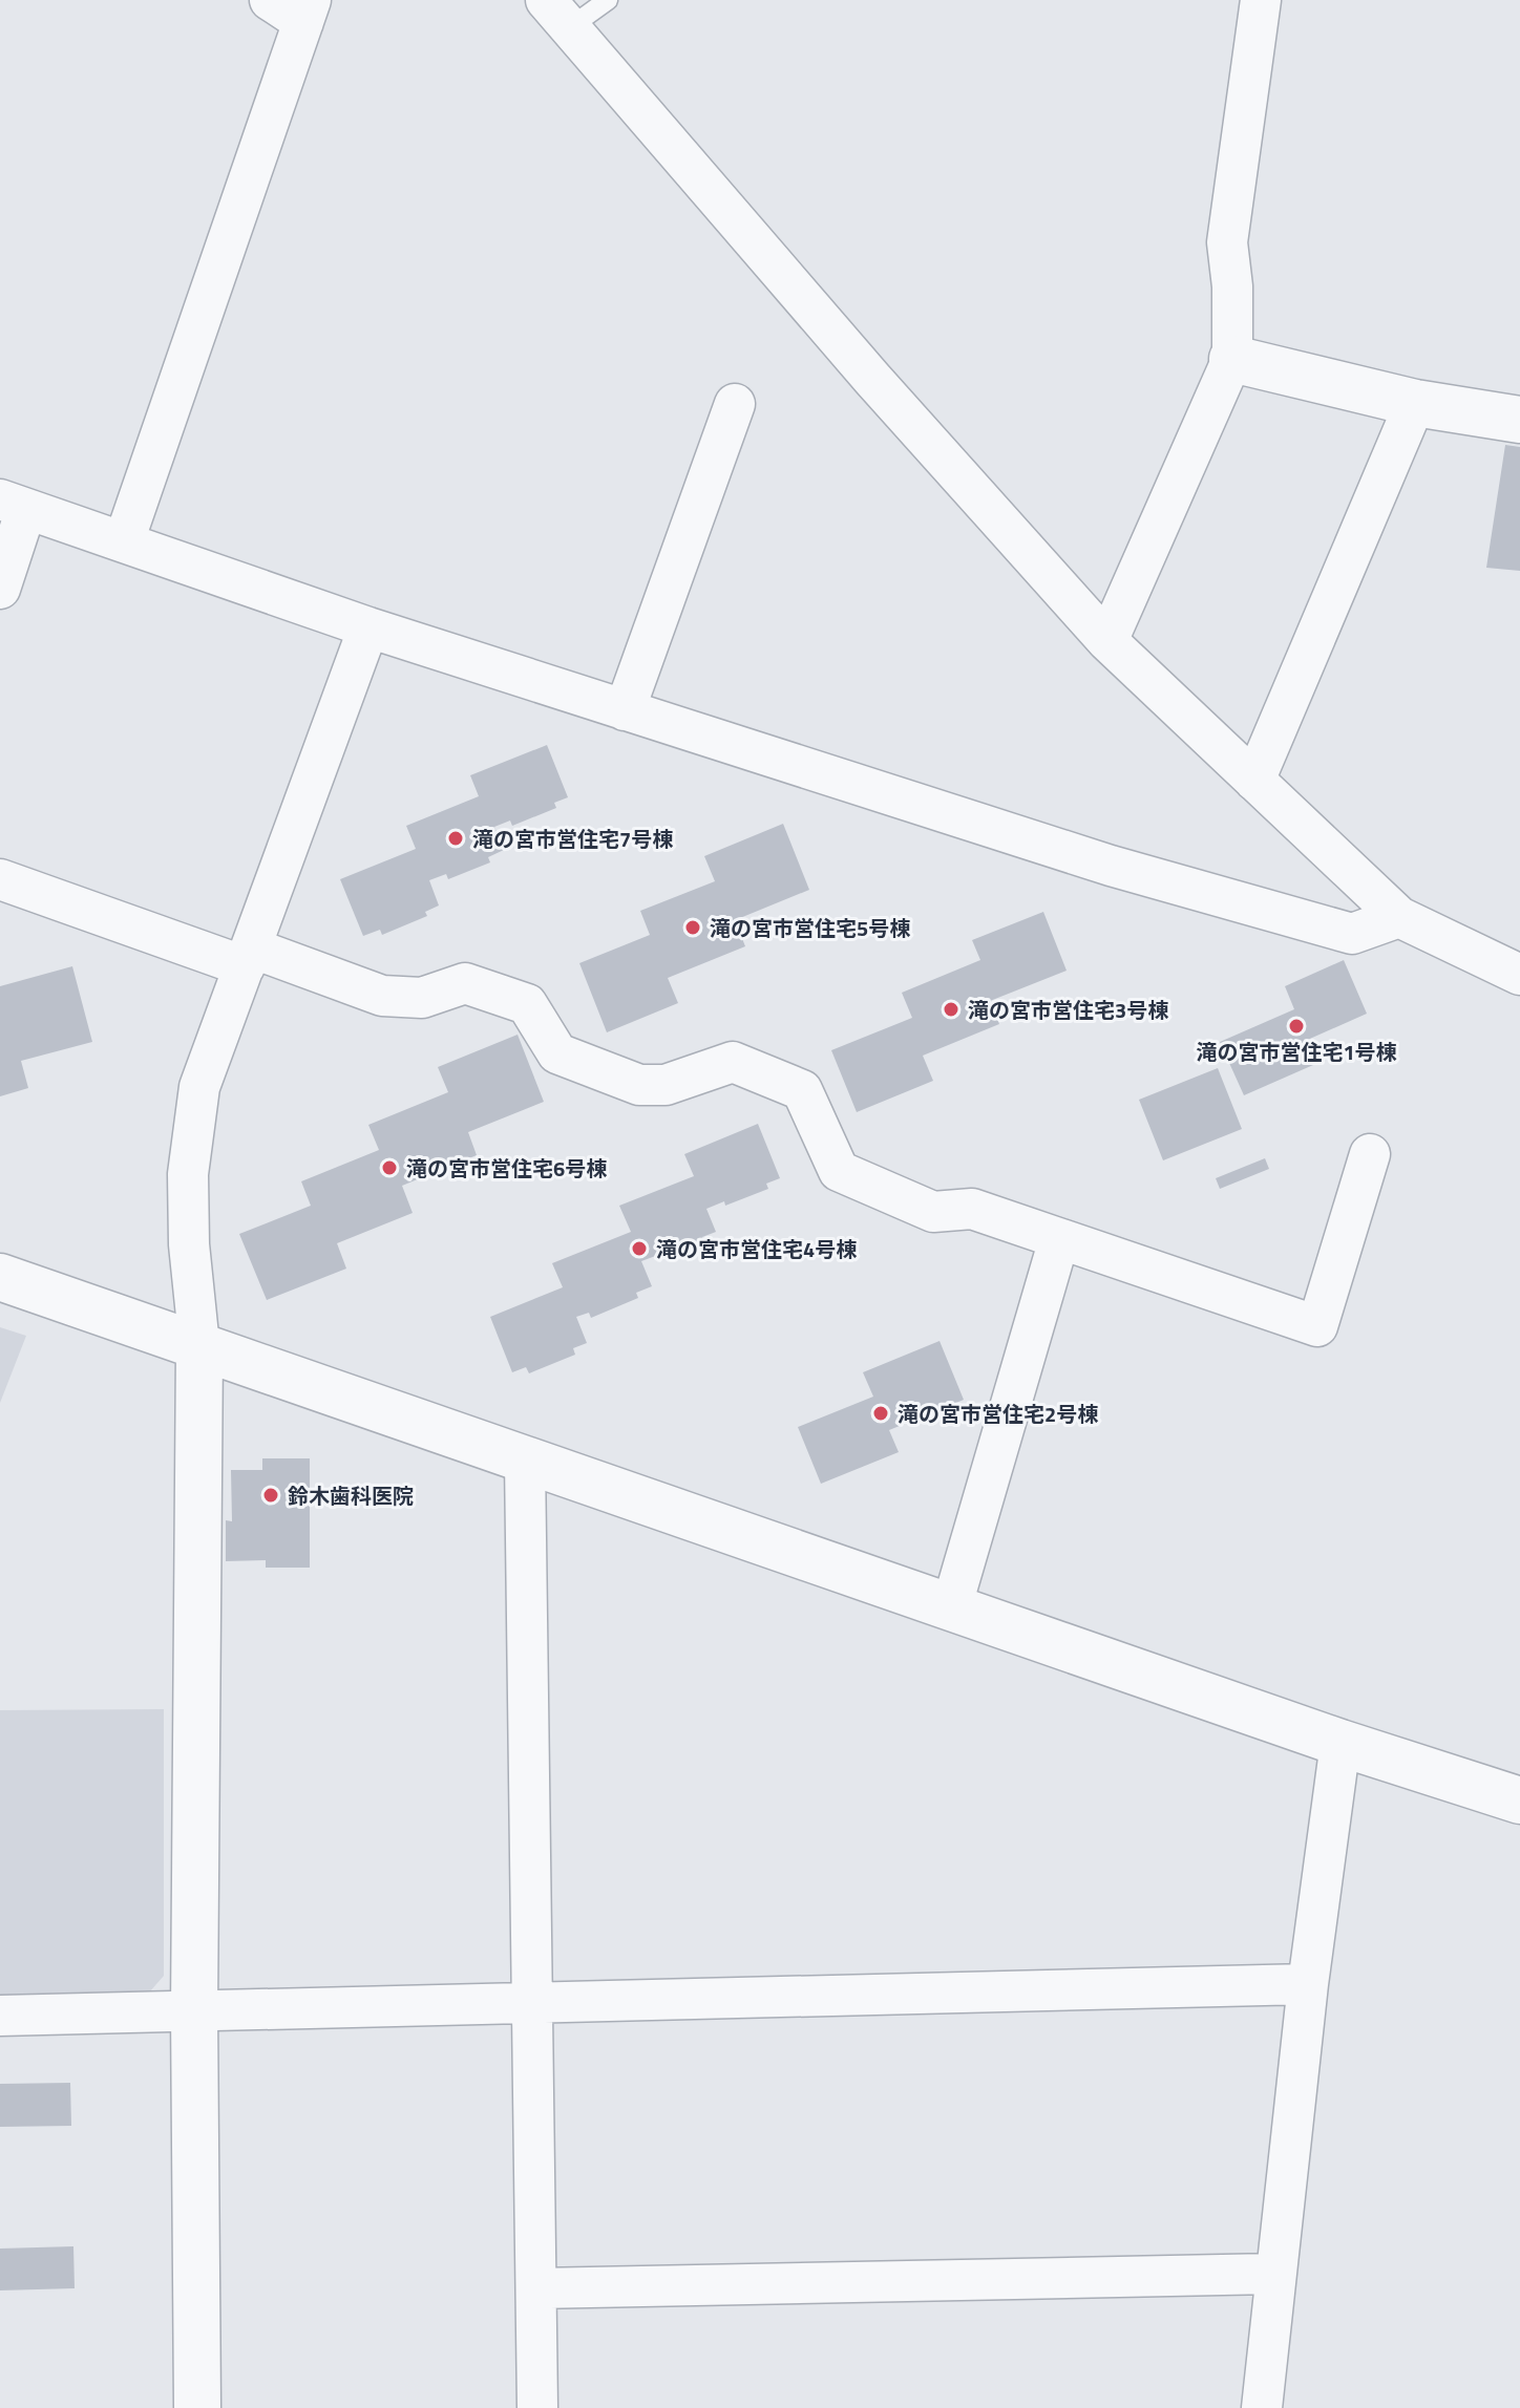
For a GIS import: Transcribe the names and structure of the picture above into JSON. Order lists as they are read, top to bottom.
{
  "places": [
    "滝の宮市営住宅7号棟",
    "滝の宮市営住宅5号棟",
    "滝の宮市営住宅3号棟",
    "滝の宮市営住宅1号棟",
    "滝の宮市営住宅6号棟",
    "滝の宮市営住宅4号棟",
    "滝の宮市営住宅2号棟",
    "鈴木歯科医院"
  ]
}
